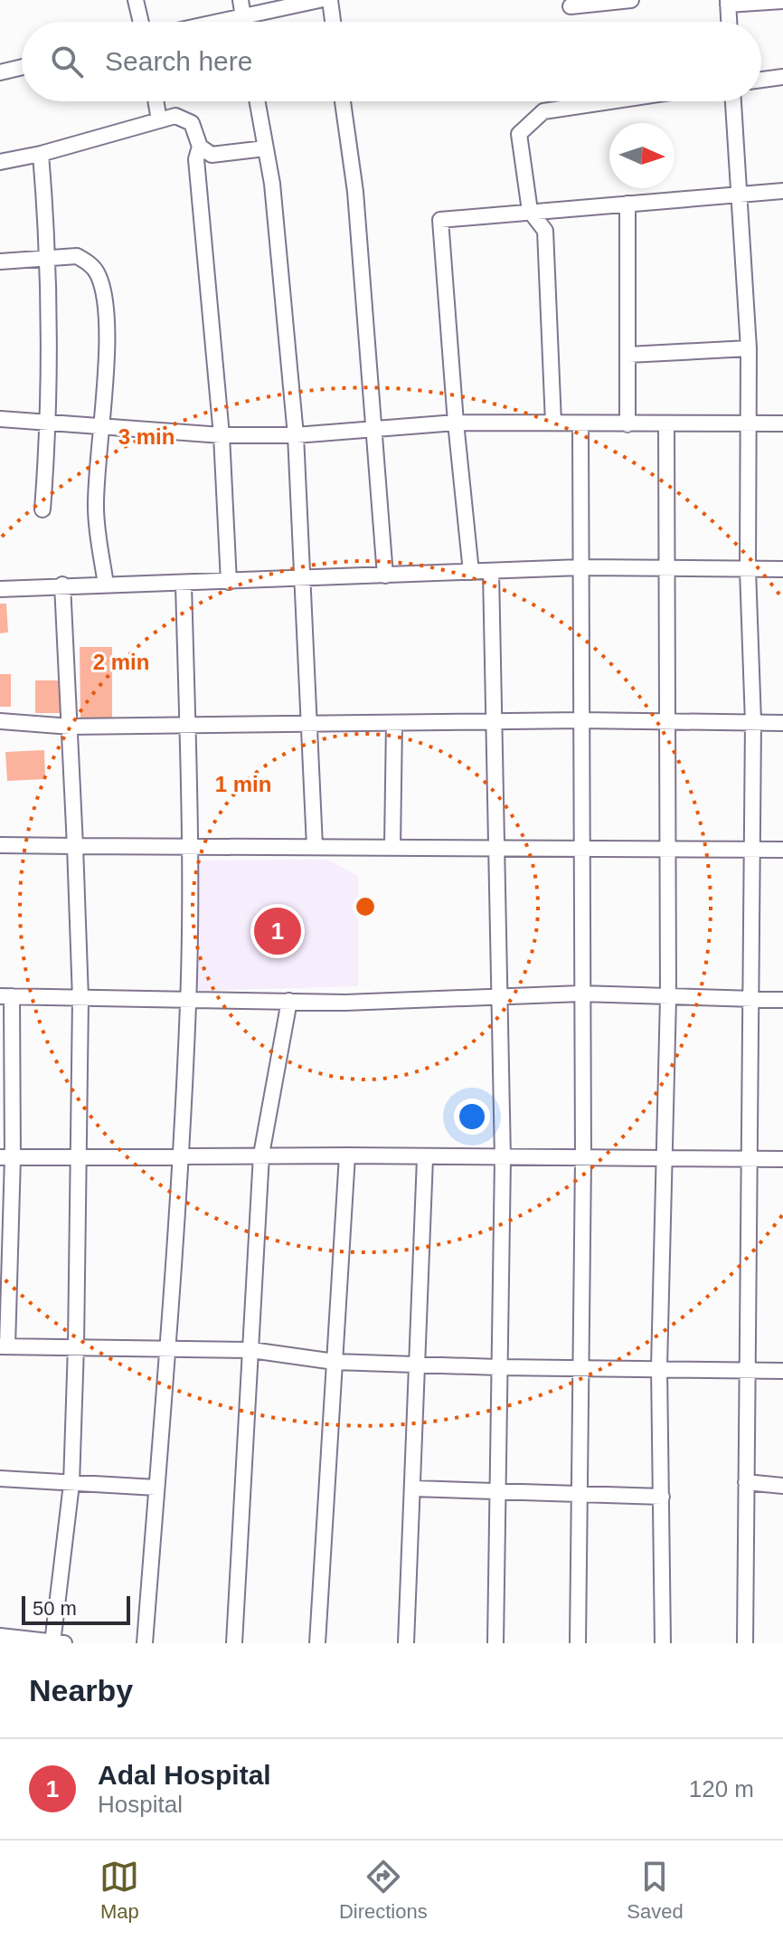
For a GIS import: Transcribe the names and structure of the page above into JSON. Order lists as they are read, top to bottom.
{
  "scale_bar": "50 m",
  "north": "right",
  "page": {
    "search": "Search here",
    "pins": "1",
    "scale": "50 m",
    "heading": "Nearby",
    "list": [
      {
        "mark": "1",
        "name": "Adal Hospital",
        "note": "Hospital",
        "value": "120 m"
      }
    ],
    "nav": ["Map", "Directions", "Saved"]
  },
  "rings": ["3 min", "2 min", "1 min"]
}
